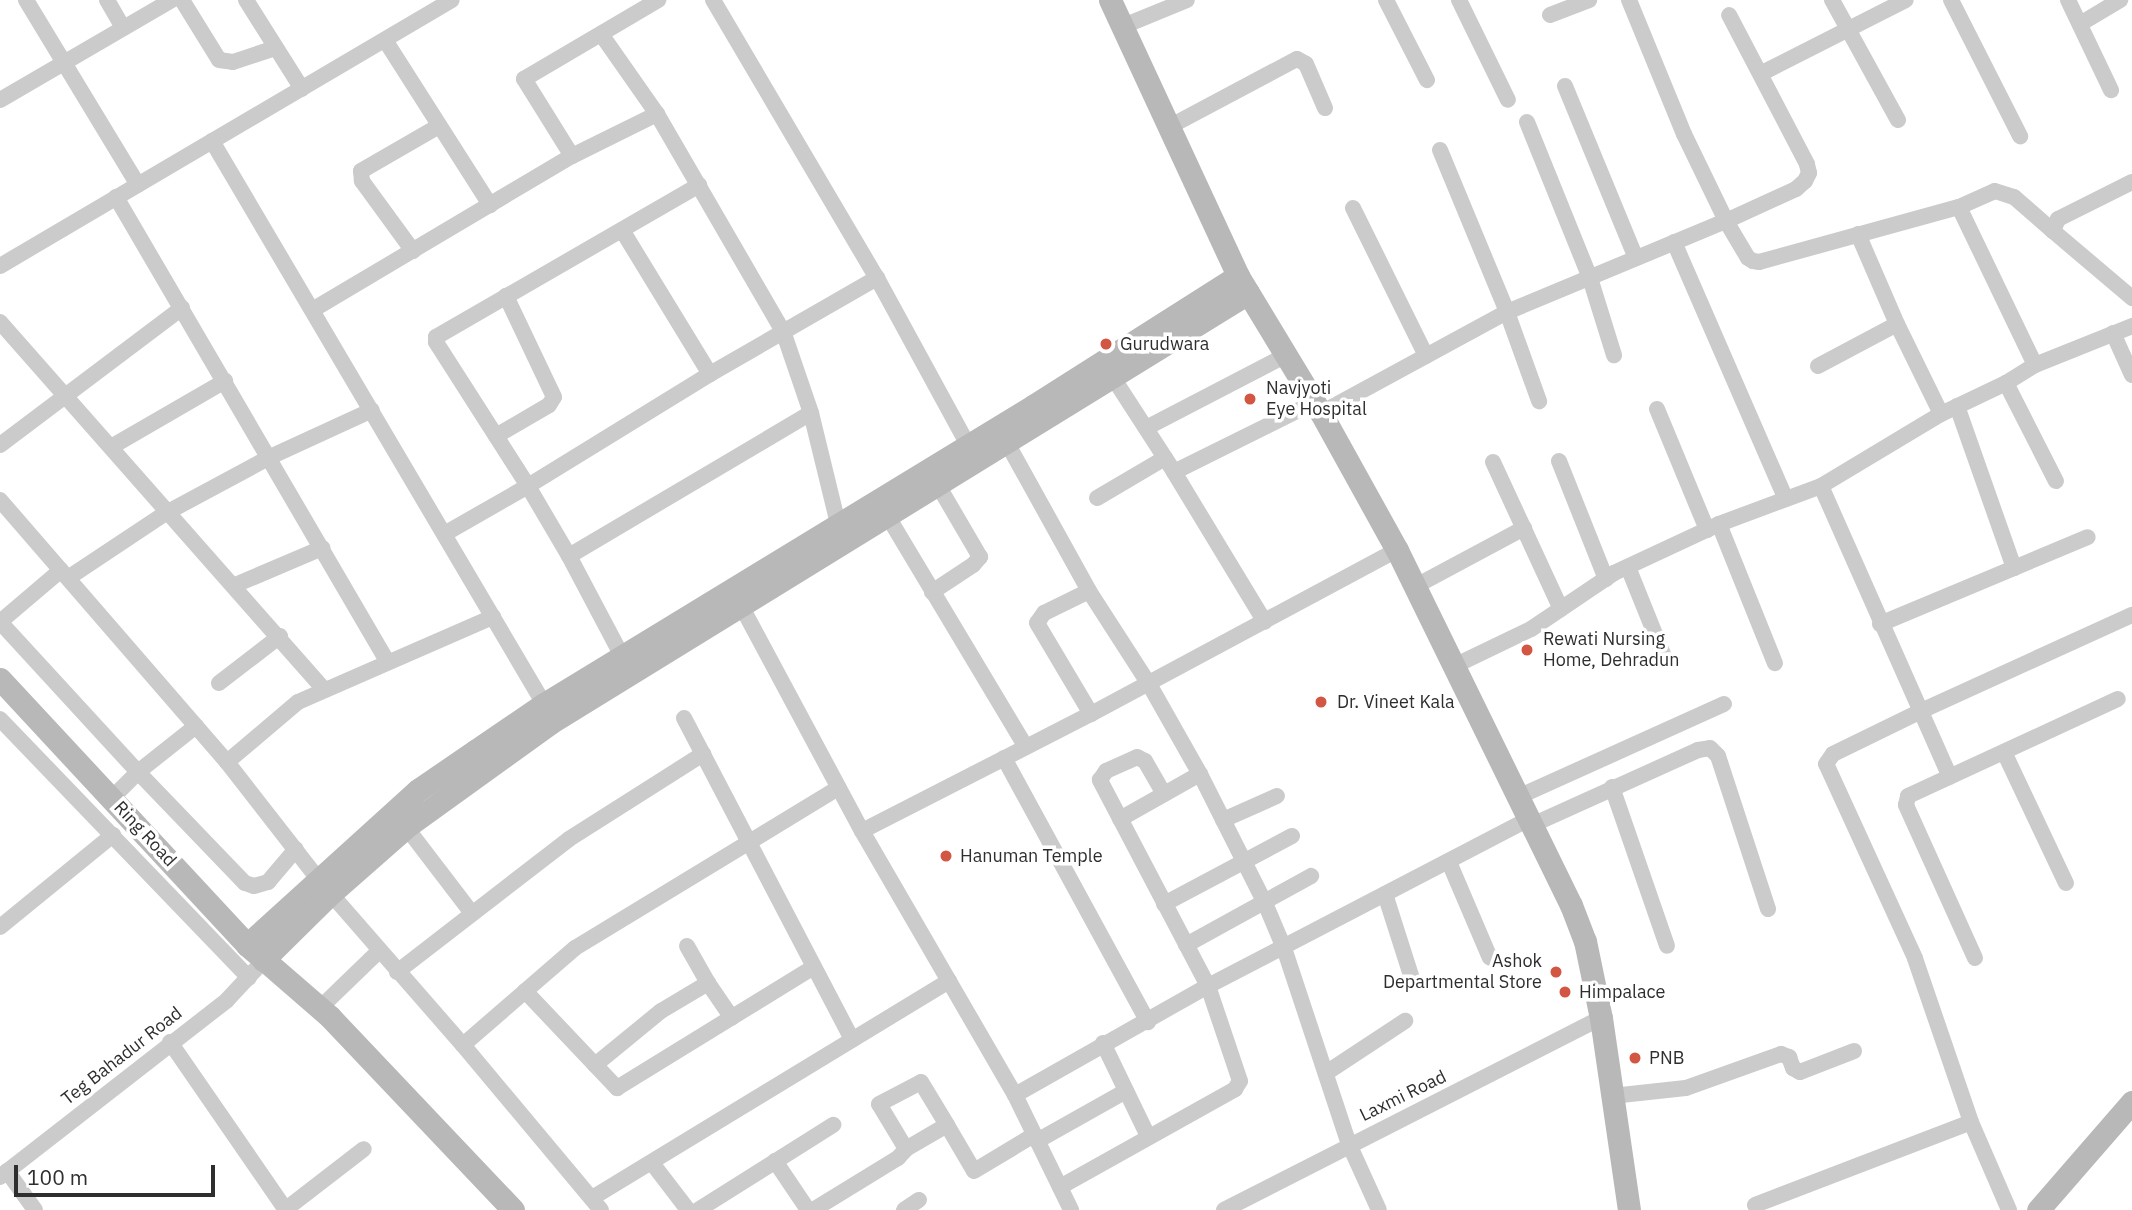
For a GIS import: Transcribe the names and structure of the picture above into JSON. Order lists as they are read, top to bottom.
{
  "streets": {
    "main road": ["Ring Road"],
    "street": ["Teg Bahadur Road", "Laxmi Road"]
  },
  "crossings": [
    ["Ring Road", "Teg Bahadur Road"]
  ],
  "places": [
    "Gurudwara",
    "Navjyoti Eye Hospital",
    "Rewati Nursing Home, Dehradun",
    "Dr. Vineet Kala",
    "Hanuman Temple",
    "Ashok Departmental Store",
    "Himpalace",
    "PNB"
  ],
  "scale_bar": "100 m"
}
